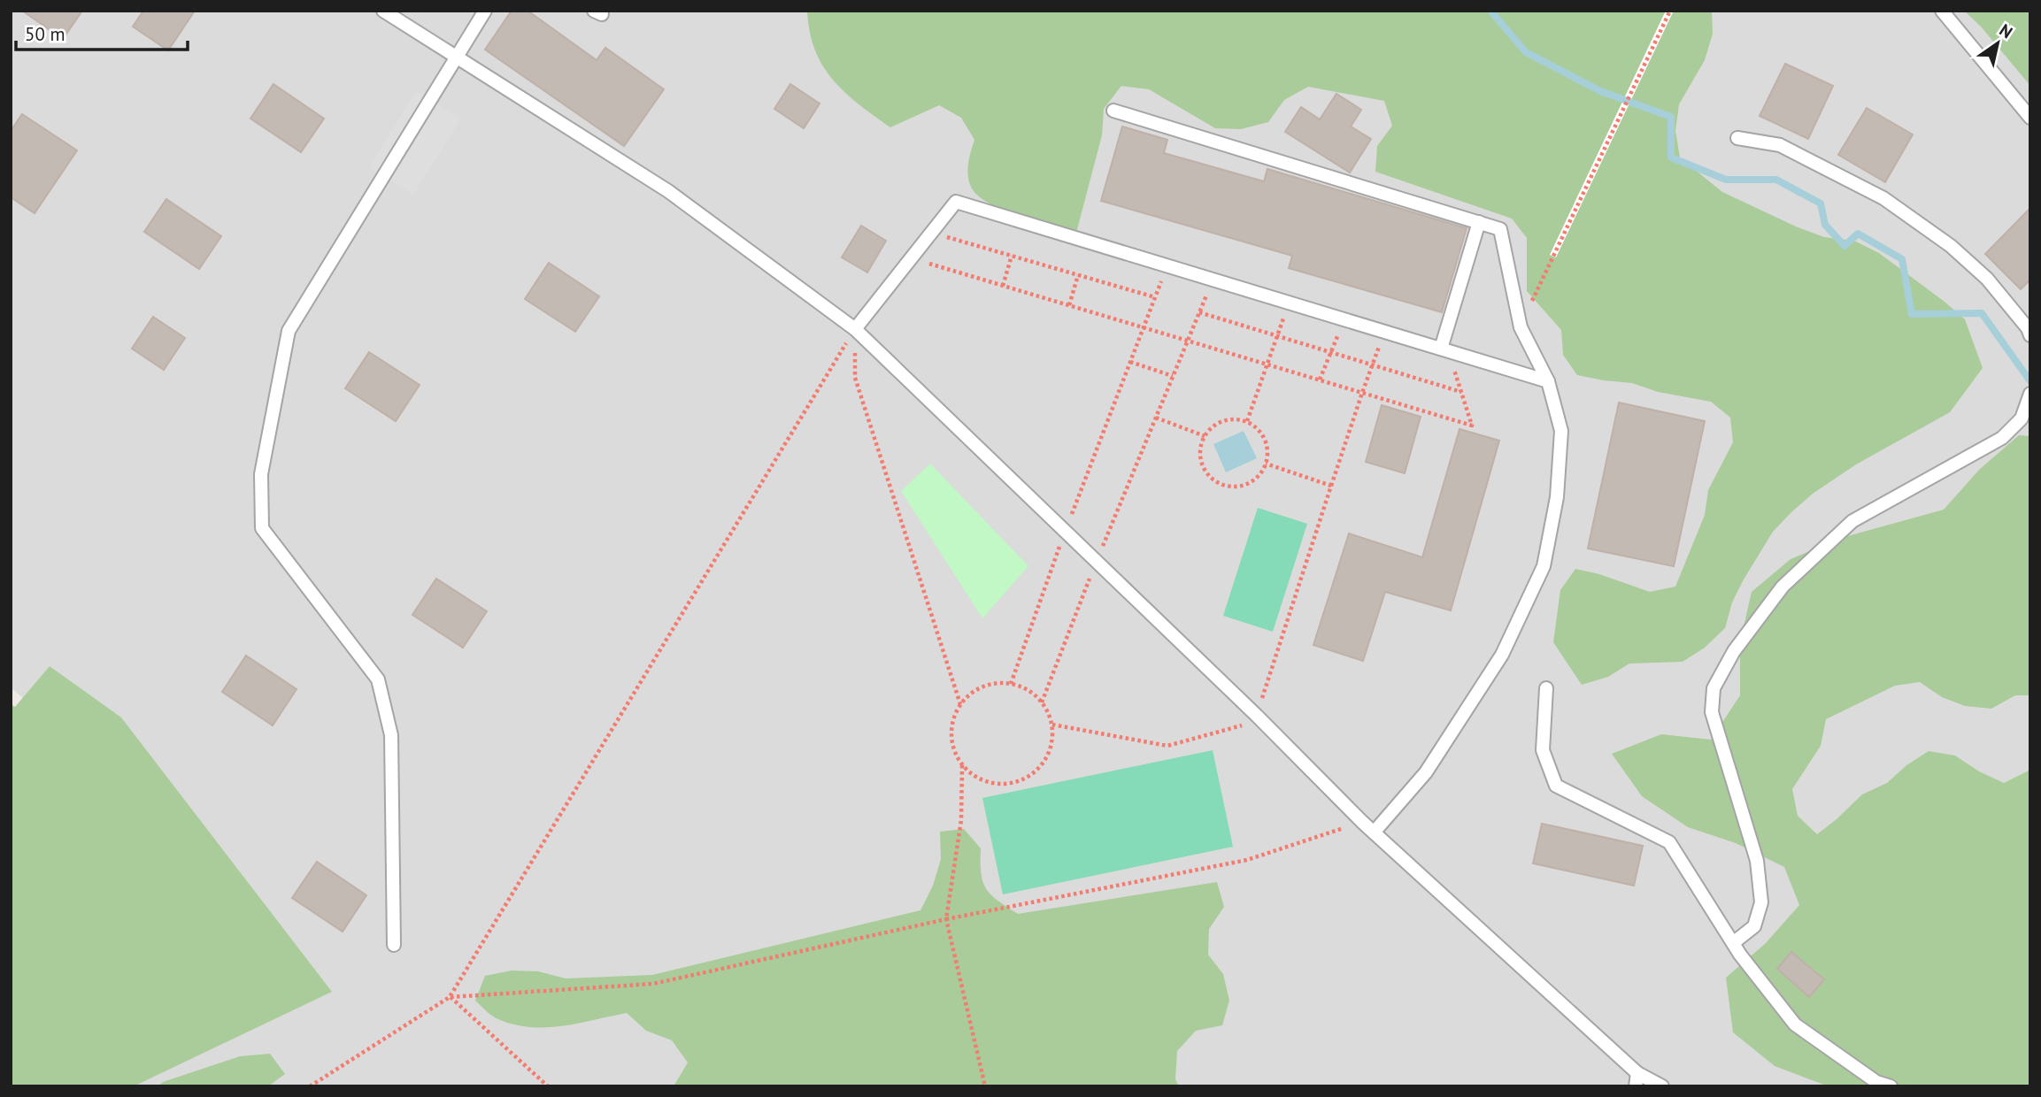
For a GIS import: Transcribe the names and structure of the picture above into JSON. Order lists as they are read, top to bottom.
{
  "scale_bar": "50 m",
  "north": "top right"
}
